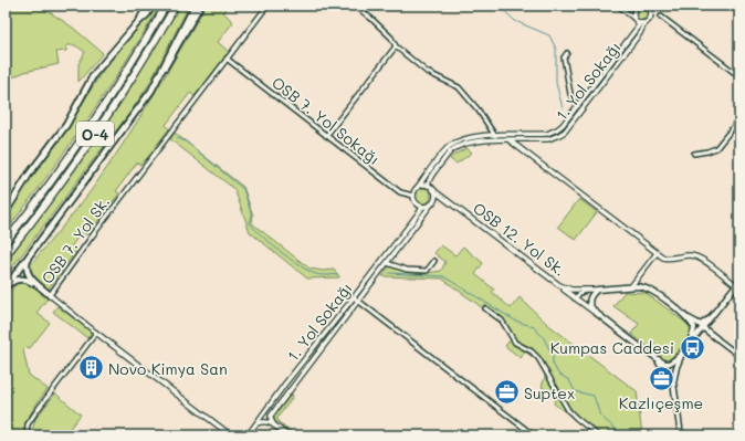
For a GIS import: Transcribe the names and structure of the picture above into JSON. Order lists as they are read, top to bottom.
{
  "streets": {
    "highway": ["O-4"],
    "main road": ["OSB 12. Yol Sk."],
    "street": ["1. Yol Sokağı", "OSB 7. Yol Sokağı", "OSB 7. Yol Sk."]
  },
  "crossings": [
    ["1. Yol Sokağı", "OSB 7. Yol Sokağı"],
    ["1. Yol Sokağı", "OSB 12. Yol Sk."],
    ["OSB 7. Yol Sokağı", "OSB 12. Yol Sk."],
    ["OSB 7. Yol Sokağı", "OSB 7. Yol Sk."]
  ],
  "places": {
    "bus stop": ["Kumpas Caddesi"],
    "building": ["Novo Kimya San"],
    "office": ["Kazlıçeşme", "Suptex"]
  }
}
